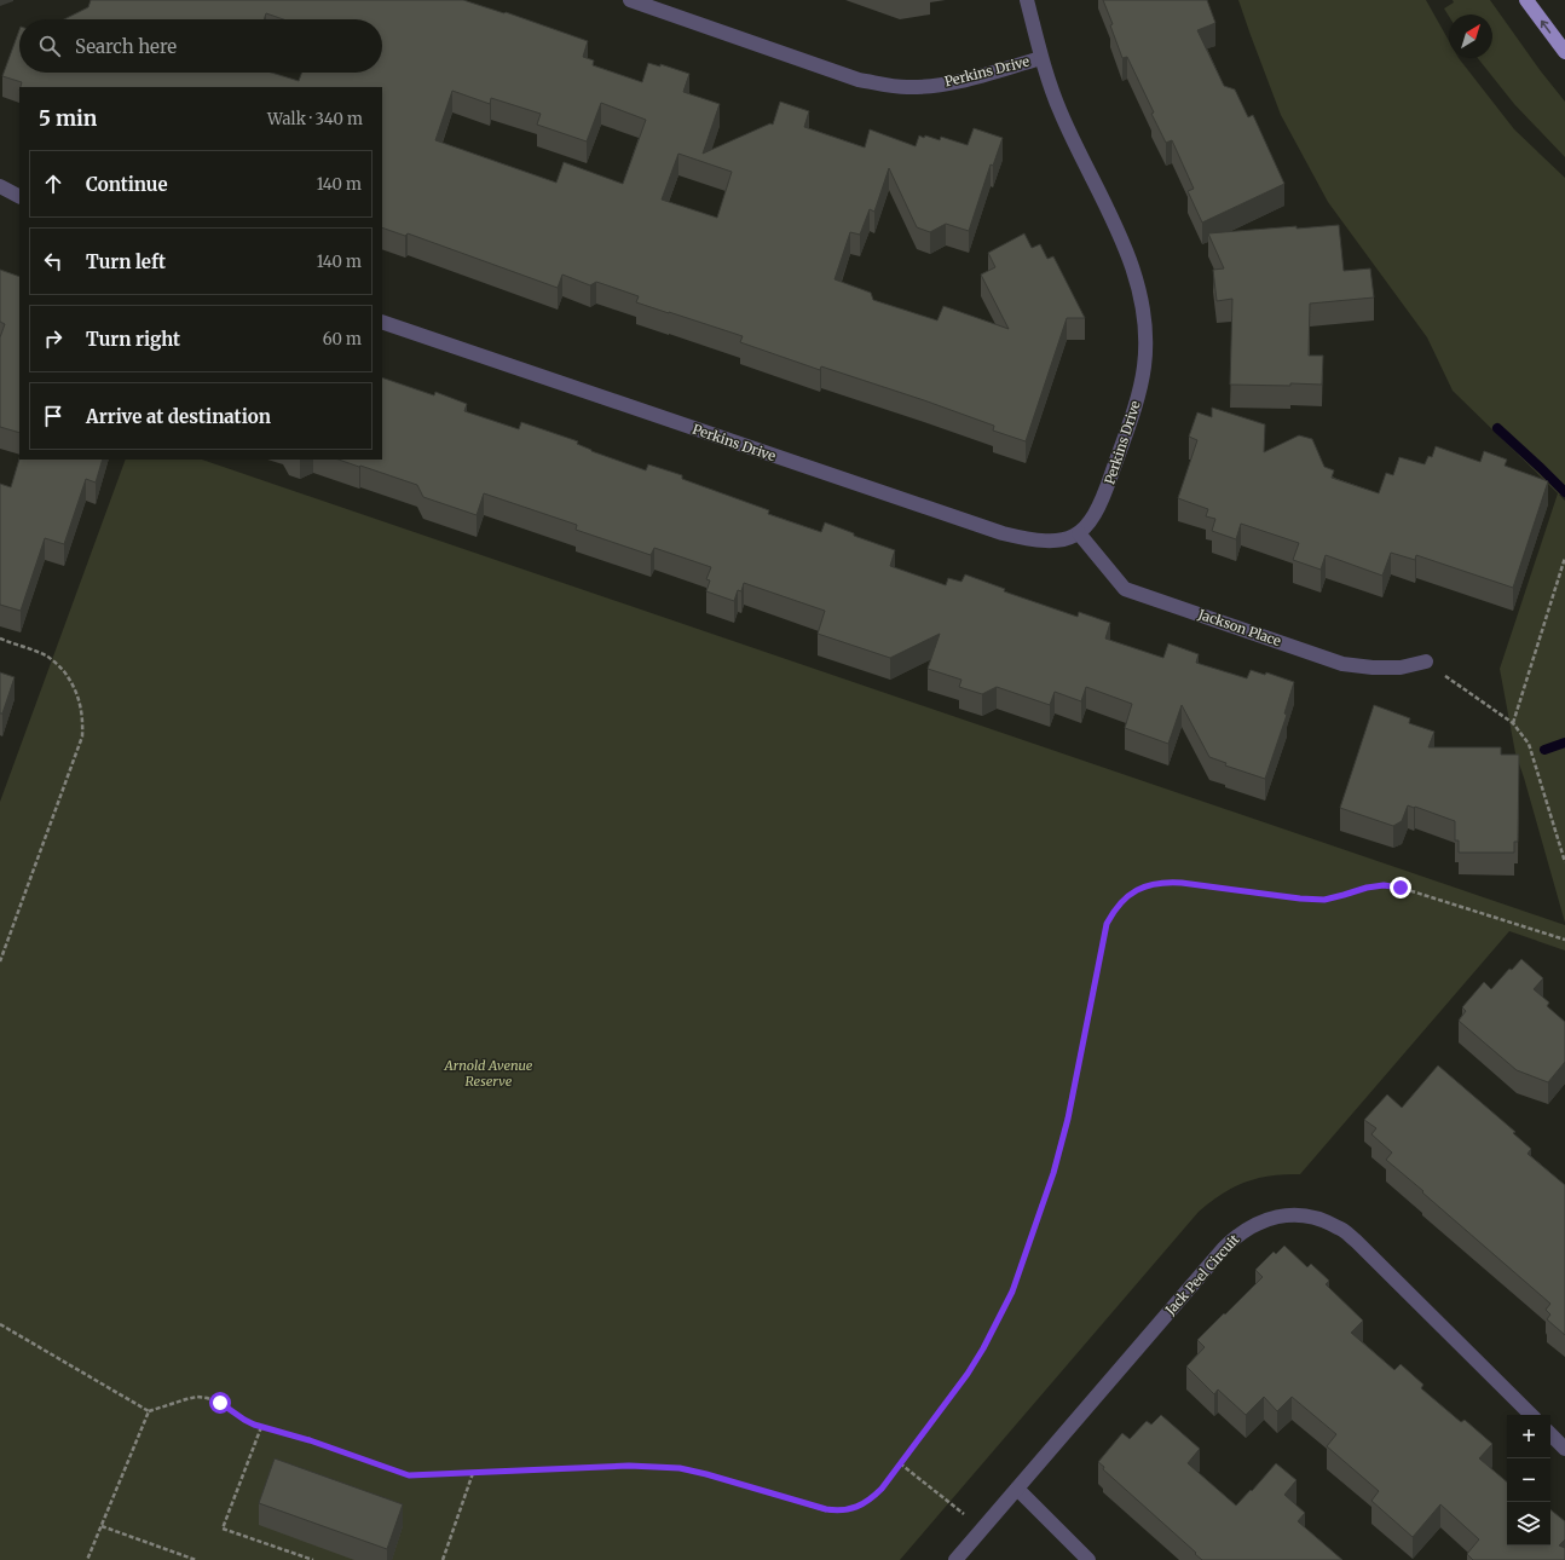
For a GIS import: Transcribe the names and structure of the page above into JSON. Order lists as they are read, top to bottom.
{
  "streets": {
    "street": ["Perkins Drive", "Jackson Place", "Jack Peel Circuit"]
  },
  "crossings": [
    ["Perkins Drive", "Jackson Place"]
  ],
  "parks": ["Arnold Avenue Reserve"],
  "north": "top right",
  "page": {
    "search": "Search here",
    "heading": ["5 min", "Walk · 340 m"],
    "list": [
      ["Continue", "140 m"],
      ["Turn left", "140 m"],
      ["Turn right", "60 m"],
      "Arrive at destination"
    ],
    "map_buttons": ["+", "−"]
  }
}
